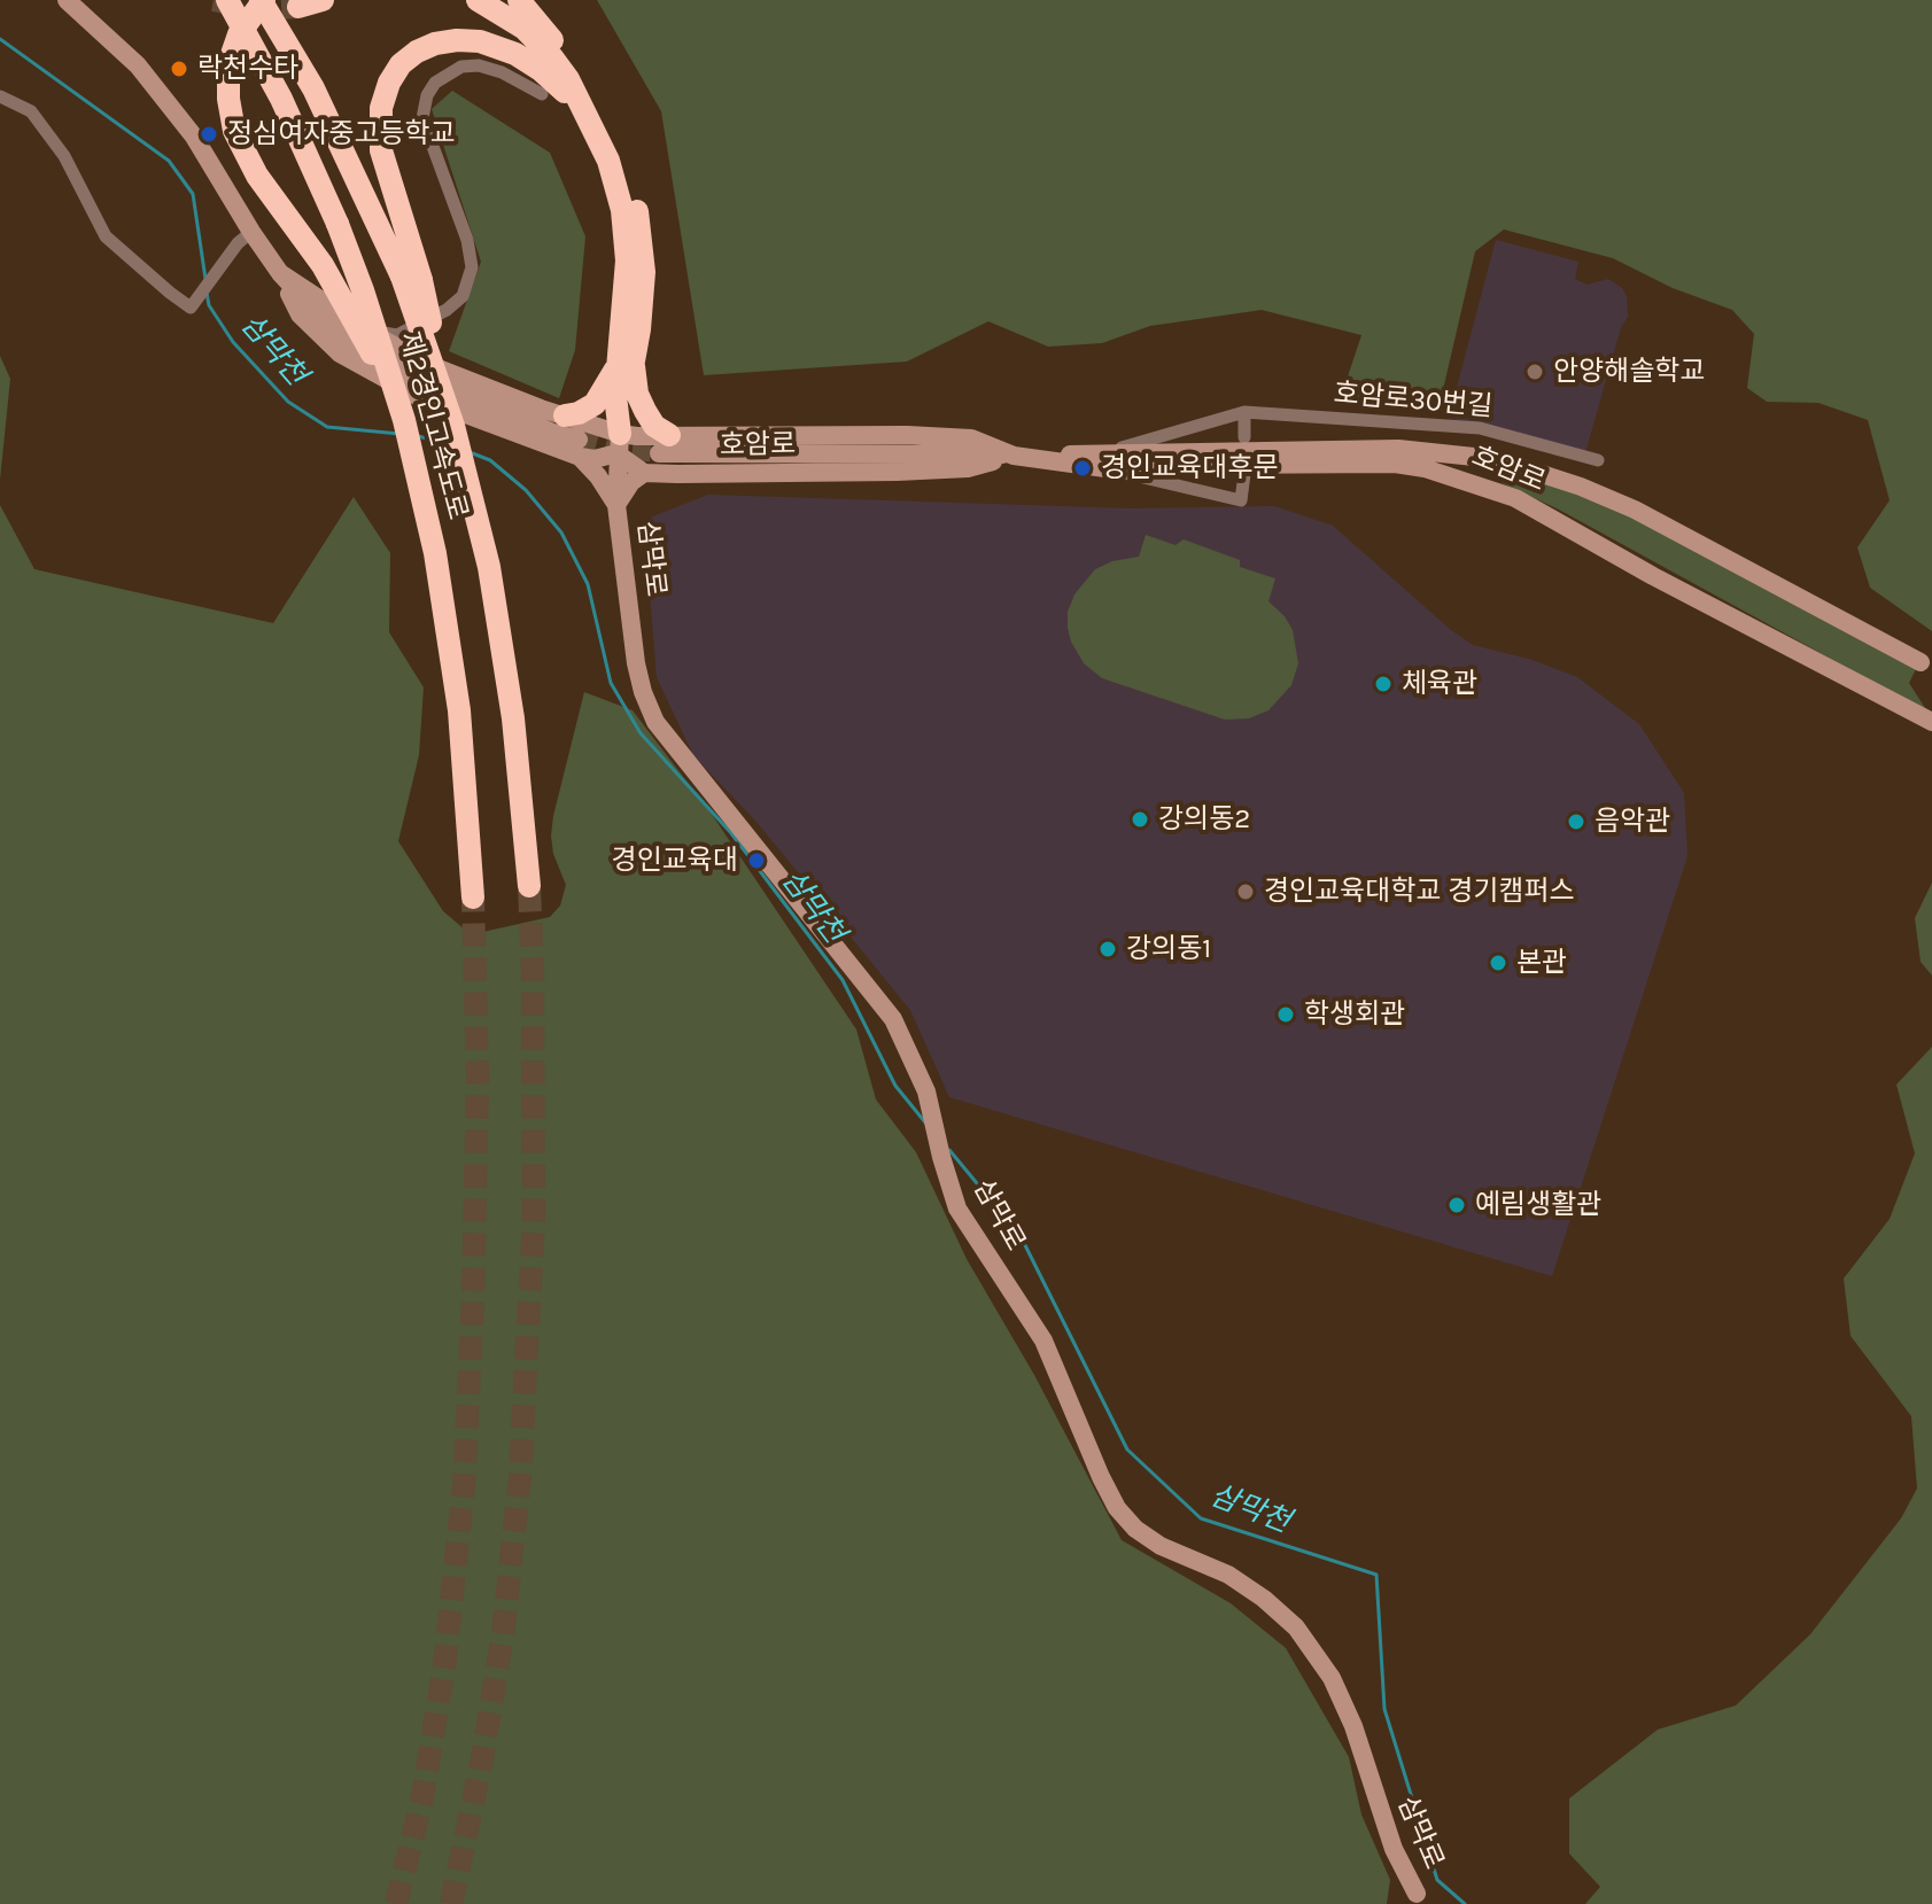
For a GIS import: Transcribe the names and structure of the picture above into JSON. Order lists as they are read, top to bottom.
{
  "streets": {
    "highway": ["제2경인고속도로"],
    "main road": ["호암로", "삼막로"],
    "street": ["호암로30번길"]
  },
  "crossings": [
    ["호암로", "삼막로"]
  ],
  "water": ["삼막천"],
  "places": [
    "락천수타",
    "정심여자중고등학교",
    "안양해솔학교",
    "경인교육대후문",
    "체육관",
    "강의동2",
    "음악관",
    "경인교육대",
    "경인교육대학교 경기캠퍼스",
    "강의동1",
    "본관",
    "학생회관",
    "예림생활관"
  ]
}
